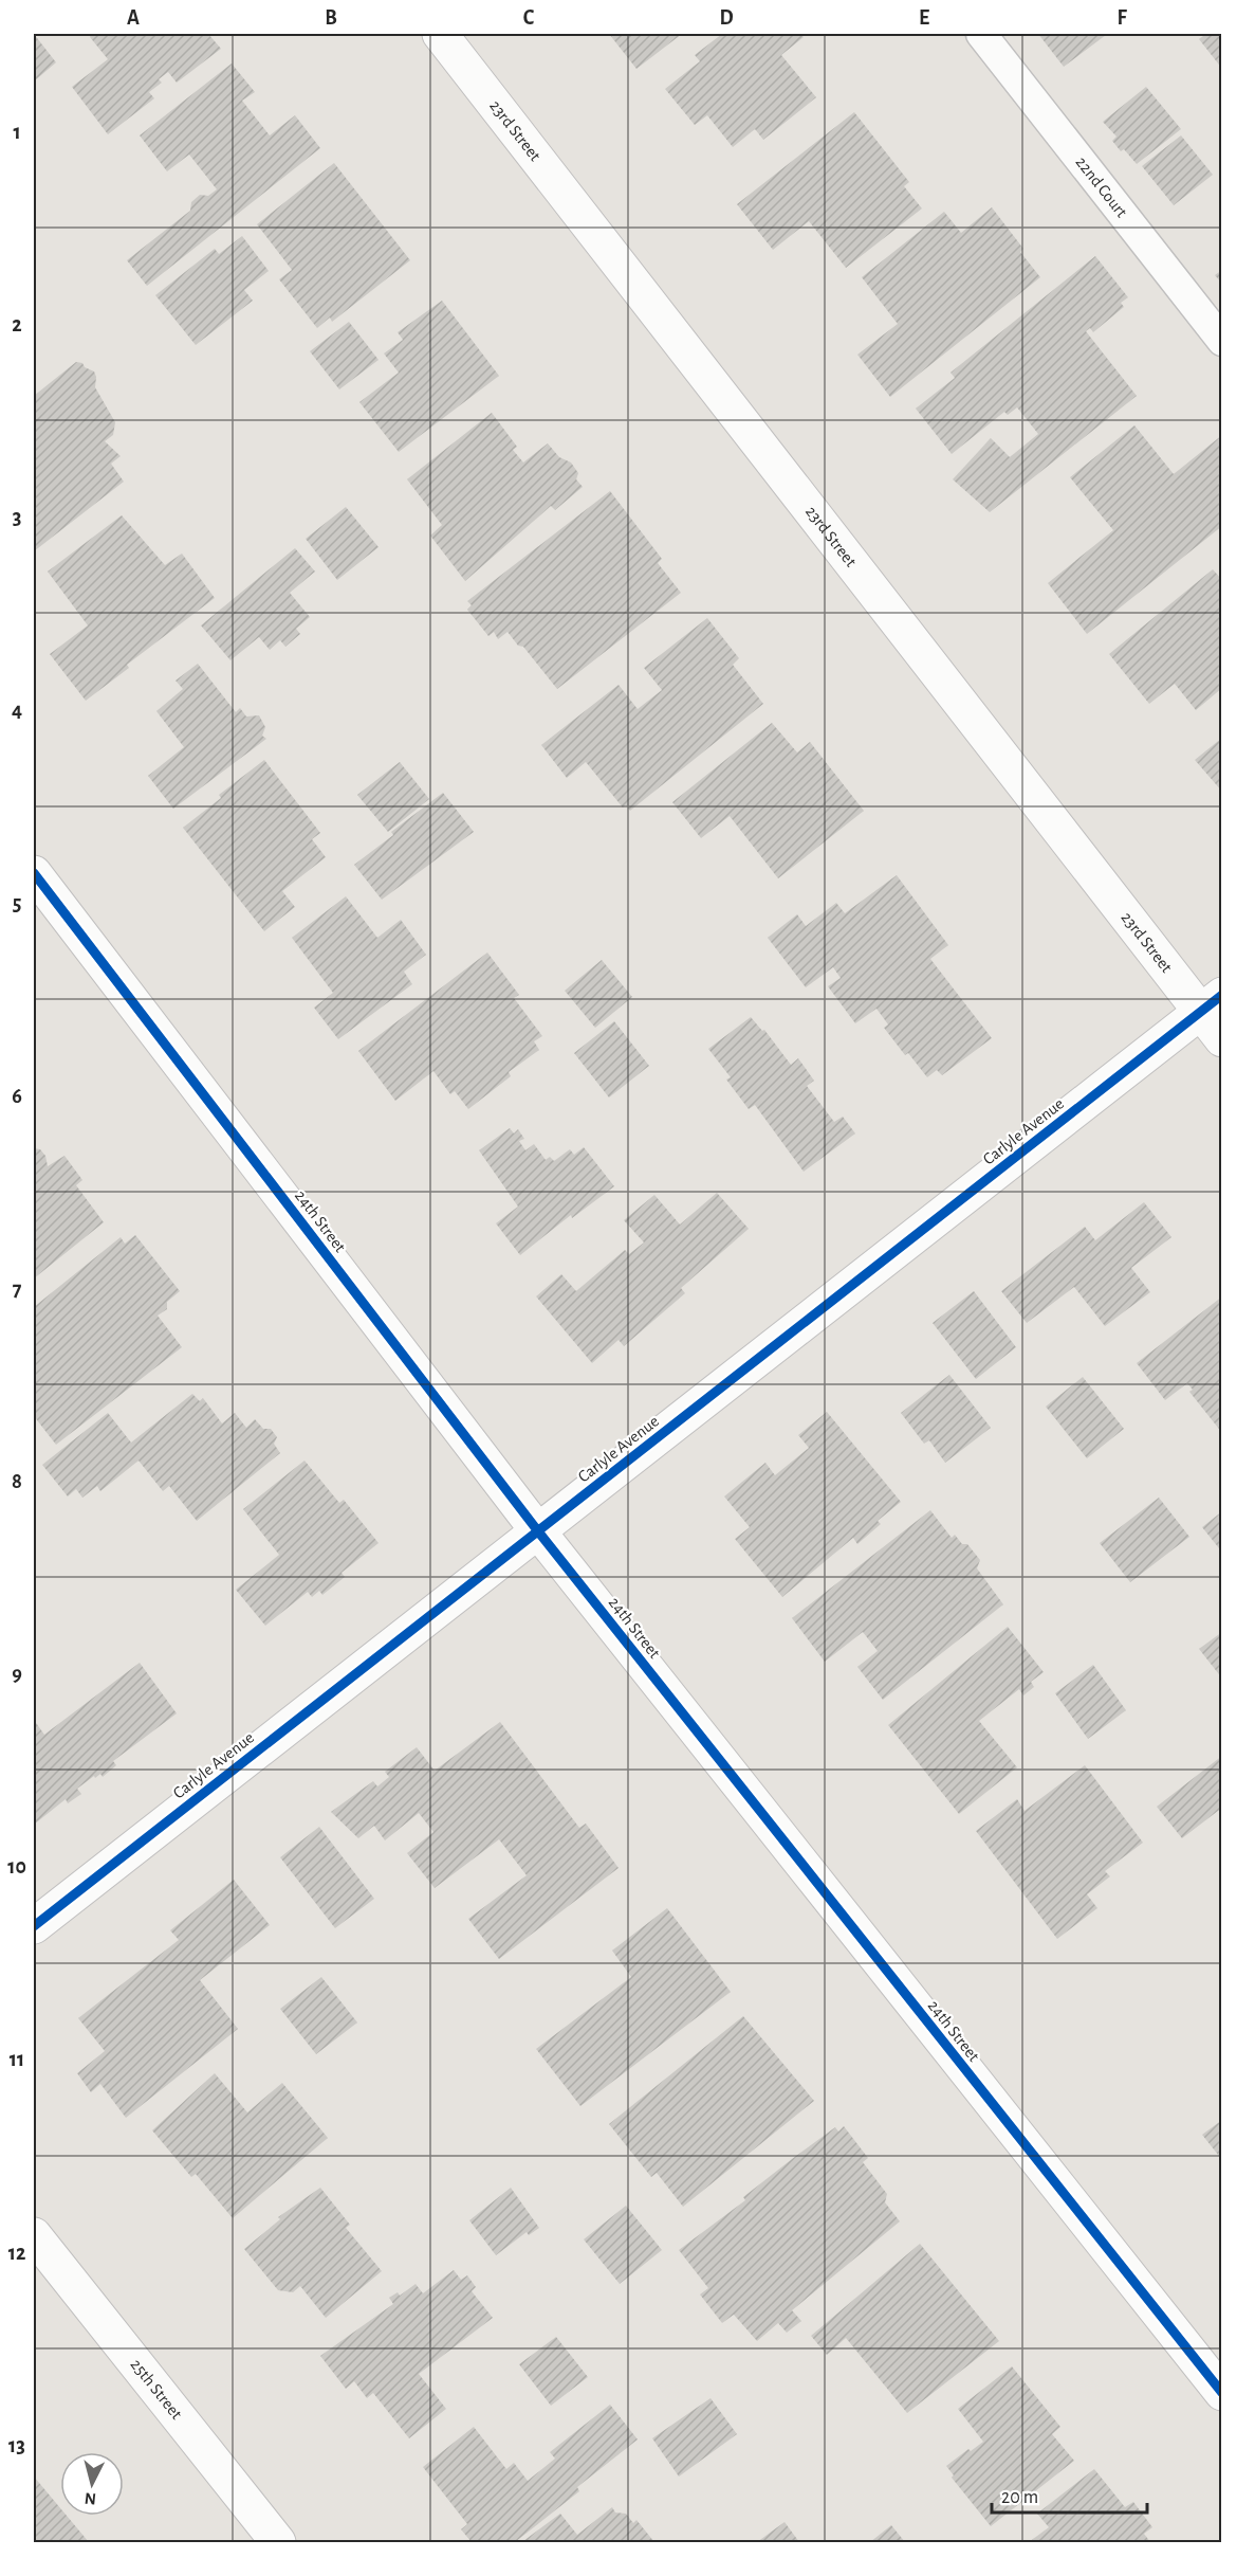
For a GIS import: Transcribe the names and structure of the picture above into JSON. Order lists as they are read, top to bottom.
{
  "streets": {
    "street": [
      "23rd Street",
      "Carlyle Avenue",
      "24th Street",
      "25th Street"
    ],
    "lane": ["22nd Court"]
  },
  "crossings": [
    ["23rd Street", "Carlyle Avenue"],
    ["Carlyle Avenue", "24th Street"]
  ],
  "scale_bar": "20 m",
  "north": "bottom",
  "grid": {
    "columns": [
      "A",
      "B",
      "C",
      "D",
      "E",
      "F"
    ],
    "rows": [
      "1",
      "2",
      "3",
      "4",
      "5",
      "6",
      "7",
      "8",
      "9",
      "10",
      "11",
      "12",
      "13"
    ]
  }
}
